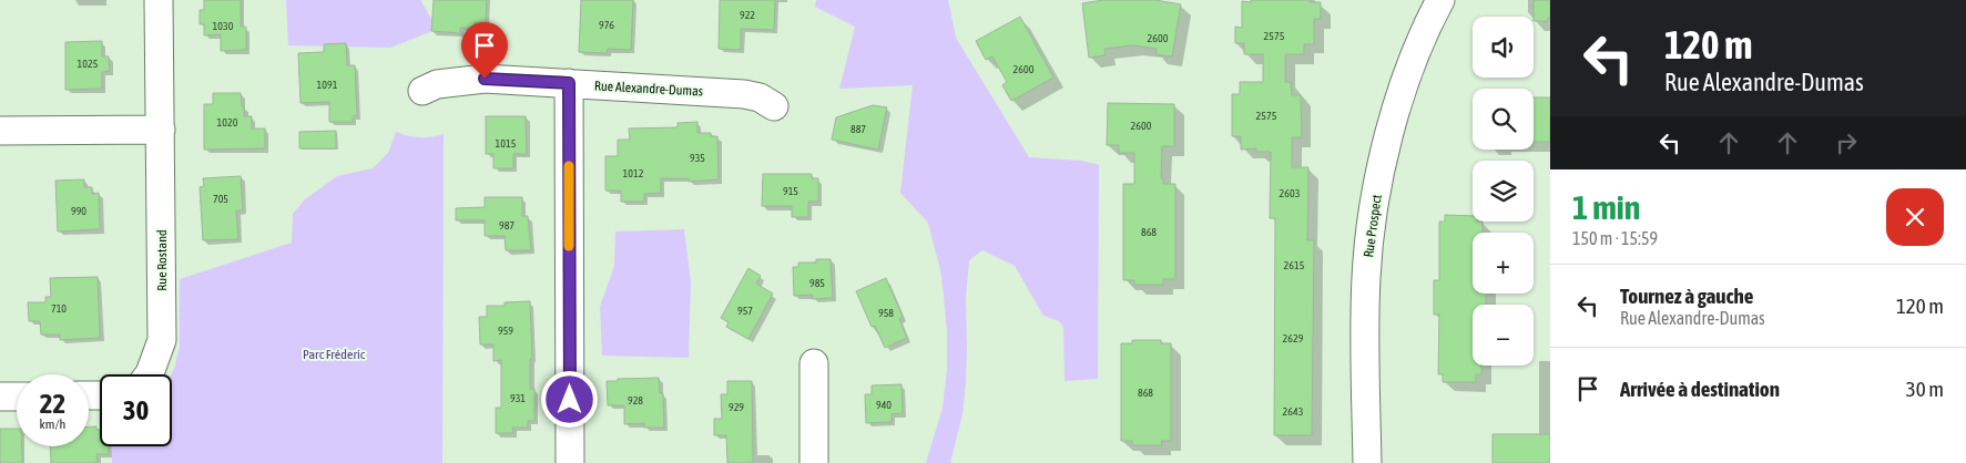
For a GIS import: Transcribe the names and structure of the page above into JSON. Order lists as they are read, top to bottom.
{
  "streets": {
    "street": ["Rue Alexandre-Dumas", "Rue Prospect", "Rue Rostand"]
  },
  "parks": ["Parc Fréderic"],
  "house_numbers": [
    "922",
    "976",
    "1030",
    "2575",
    "2600",
    "1025",
    "2600",
    "1091",
    "2575",
    "1020",
    "2600",
    "887",
    "1015",
    "935",
    "1012",
    "915",
    "2603",
    "705",
    "990",
    "987",
    "868",
    "2615",
    "985",
    "710",
    "957",
    "958",
    "959",
    "2629",
    "868",
    "931",
    "928",
    "940",
    "929",
    "2643"
  ],
  "page": {
    "turn": ["120 m", "Rue Alexandre-Dumas"],
    "map_buttons": ["+", "−"],
    "heading": ["1 min", "150 m · 15:59"],
    "list": [
      {
        "name": "Tournez à gauche",
        "note": "Rue Alexandre-Dumas",
        "value": "120 m"
      },
      {
        "name": "Arrivée à destination",
        "value": "30 m"
      }
    ],
    "speed": "22 km/h",
    "limit": "30"
  }
}
